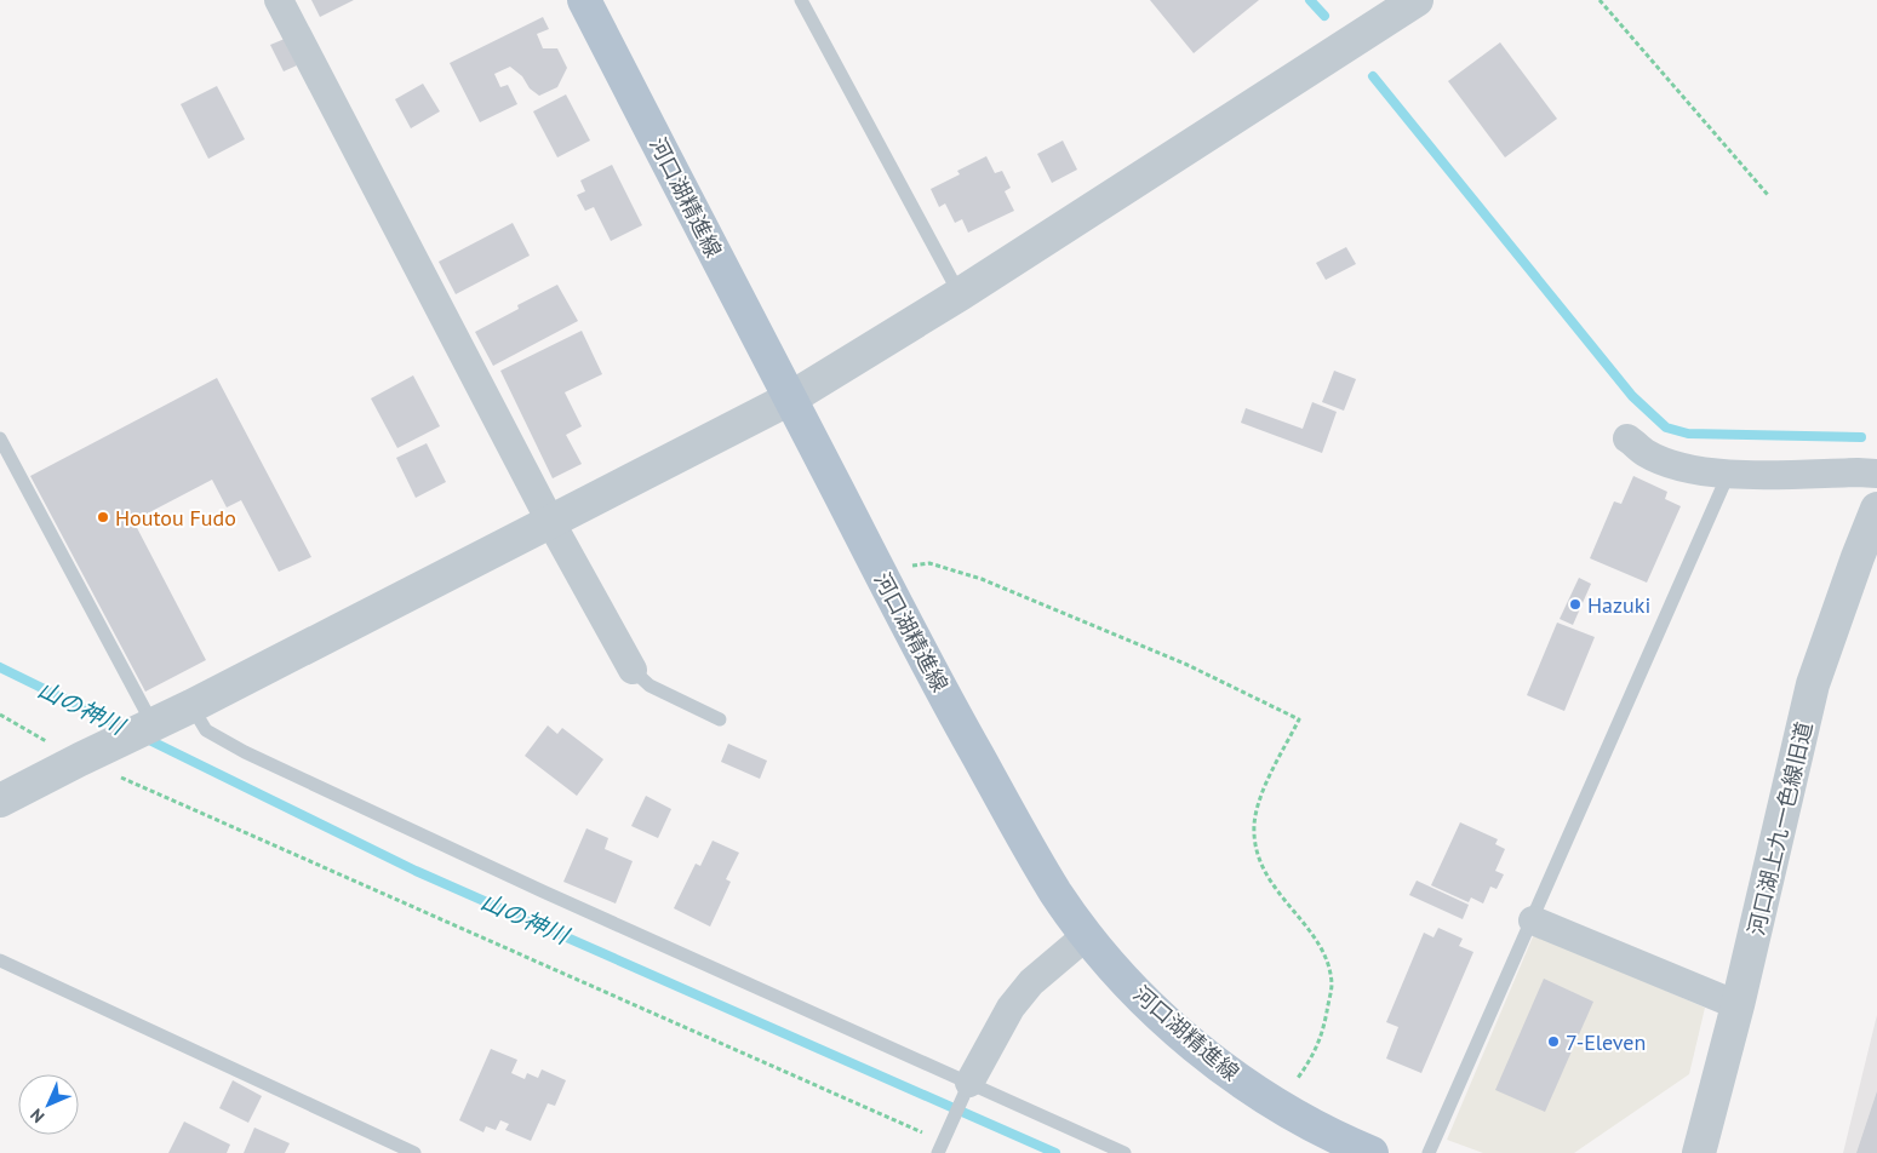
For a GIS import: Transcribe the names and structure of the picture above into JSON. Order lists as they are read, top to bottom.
{
  "streets": {
    "main road": ["河口湖精進線"],
    "street": ["河口湖上九一色線旧道"]
  },
  "water": ["山の神川"],
  "places": ["Houtou Fudo", "Hazuki", "7-Eleven"],
  "north": "bottom left"
}
